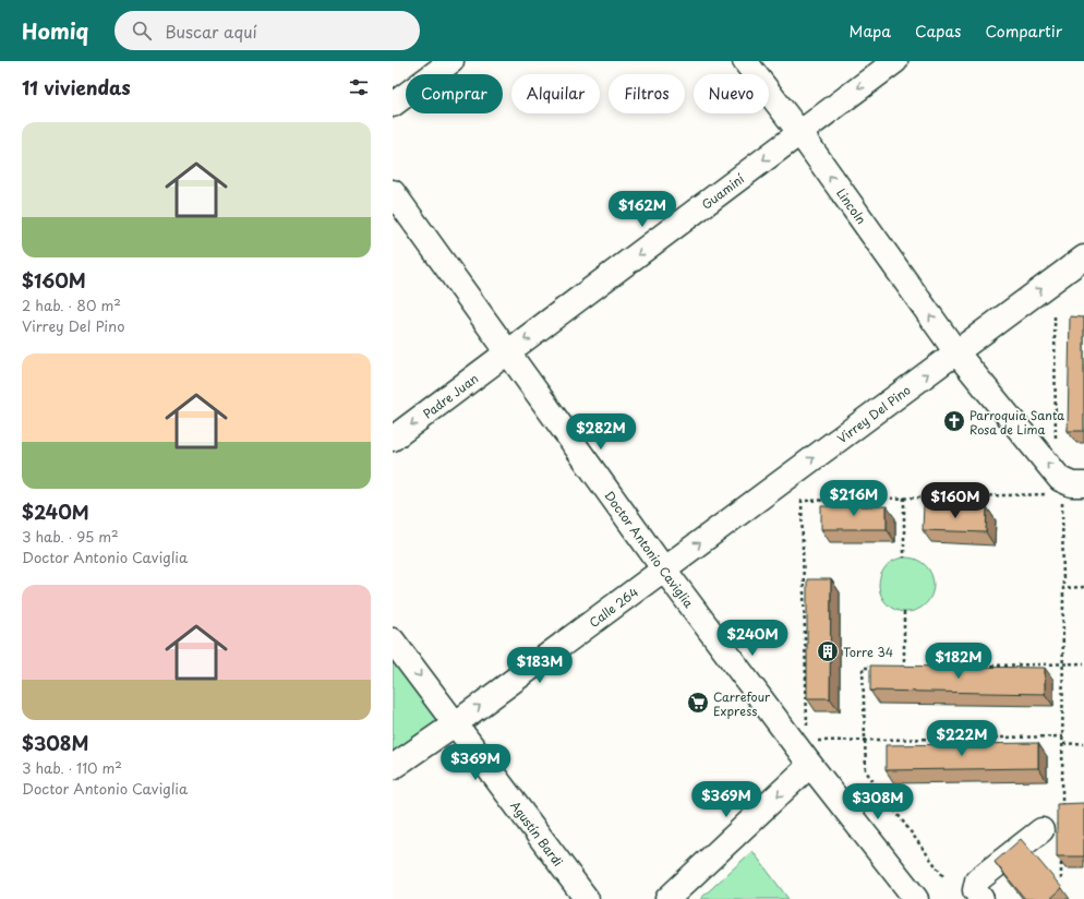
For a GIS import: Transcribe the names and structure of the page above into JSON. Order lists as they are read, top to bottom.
{
  "streets": {
    "street": [
      "Guaminí",
      "Lincoln",
      "Padre Juan",
      "Virrey Del Pino",
      "Doctor Antonio Caviglia",
      "Calle 264",
      "Agustín Bardi"
    ]
  },
  "crossings": [
    ["Guaminí", "Lincoln"],
    ["Guaminí", "Padre Juan"],
    ["Guaminí", "Doctor Antonio Caviglia"],
    ["Lincoln", "Virrey Del Pino"],
    ["Padre Juan", "Doctor Antonio Caviglia"],
    ["Virrey Del Pino", "Doctor Antonio Caviglia"],
    ["Virrey Del Pino", "Calle 264"],
    ["Doctor Antonio Caviglia", "Calle 264"],
    ["Calle 264", "Agustín Bardi"]
  ],
  "one_way": [
    "Guaminí",
    "Lincoln",
    "Padre Juan",
    "Virrey Del Pino",
    "Calle 264"
  ],
  "places": {
    "church": ["Parroquia Santa Rosa de Lima"],
    "building": ["Torre 34"],
    "supermarket": ["Carrefour Express"]
  },
  "page": {
    "header": "Homiq",
    "search": "Buscar aquí",
    "nav": ["Mapa", "Capas", "Compartir"],
    "heading": "11 viviendas",
    "chip": [
      "Comprar",
      "Alquilar",
      "Filtros",
      "Nuevo"
    ],
    "list": [
      {
        "name": "$160M",
        "note": "2 hab. · 80 m² · Virrey Del Pino"
      },
      {
        "name": "$240M",
        "note": "3 hab. · 95 m² · Doctor Antonio Caviglia"
      },
      {
        "name": "$308M",
        "note": "3 hab. · 110 m² · Doctor Antonio Caviglia"
      }
    ],
    "price": [
      "$162M",
      "$282M",
      "$216M",
      "$160M",
      "$240M",
      "$182M",
      "$183M",
      "$222M",
      "$369M",
      "$369M",
      "$308M"
    ]
  }
}
